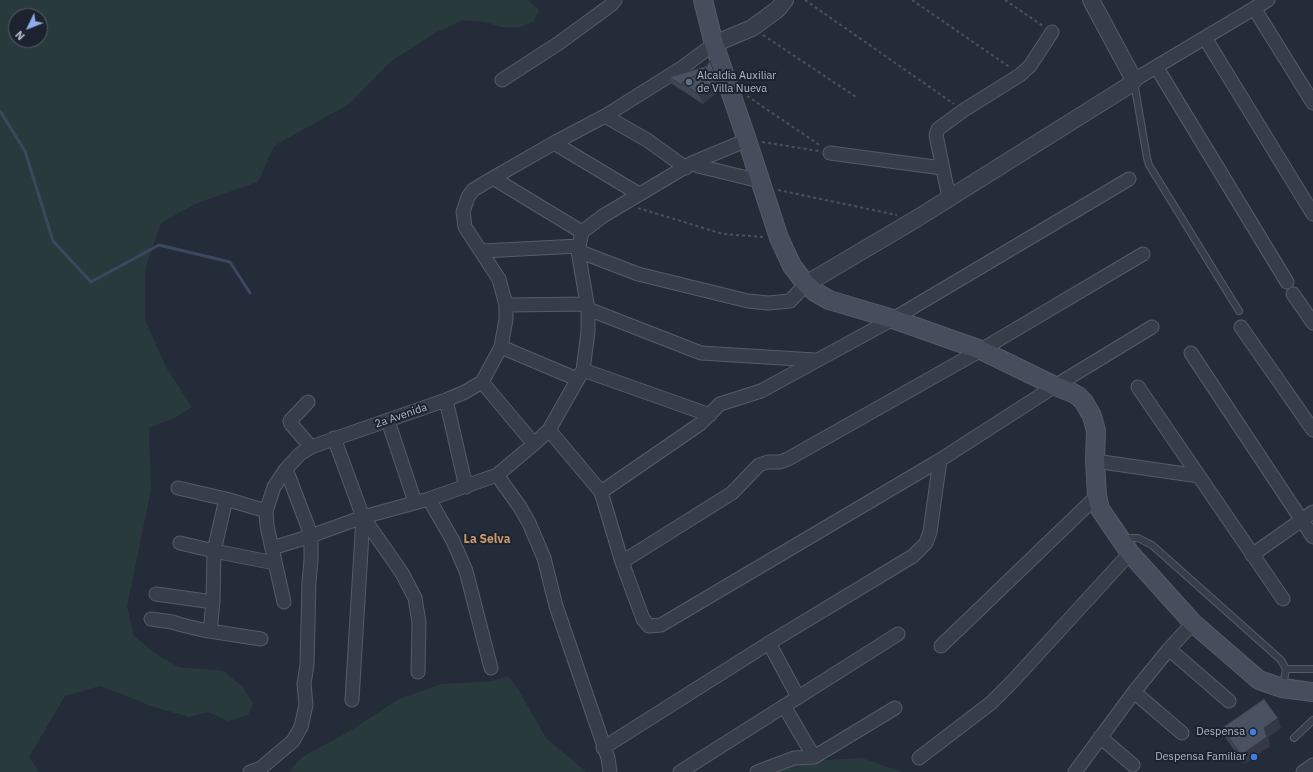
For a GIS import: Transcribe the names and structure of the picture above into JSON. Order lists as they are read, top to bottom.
{
  "streets": {
    "street": ["2a Avenida"]
  },
  "districts": ["La Selva"],
  "places": ["Alcaldia Auxiliar de Villa Nueva", "Despensa", "Despensa Familiar"],
  "north": "bottom left"
}
